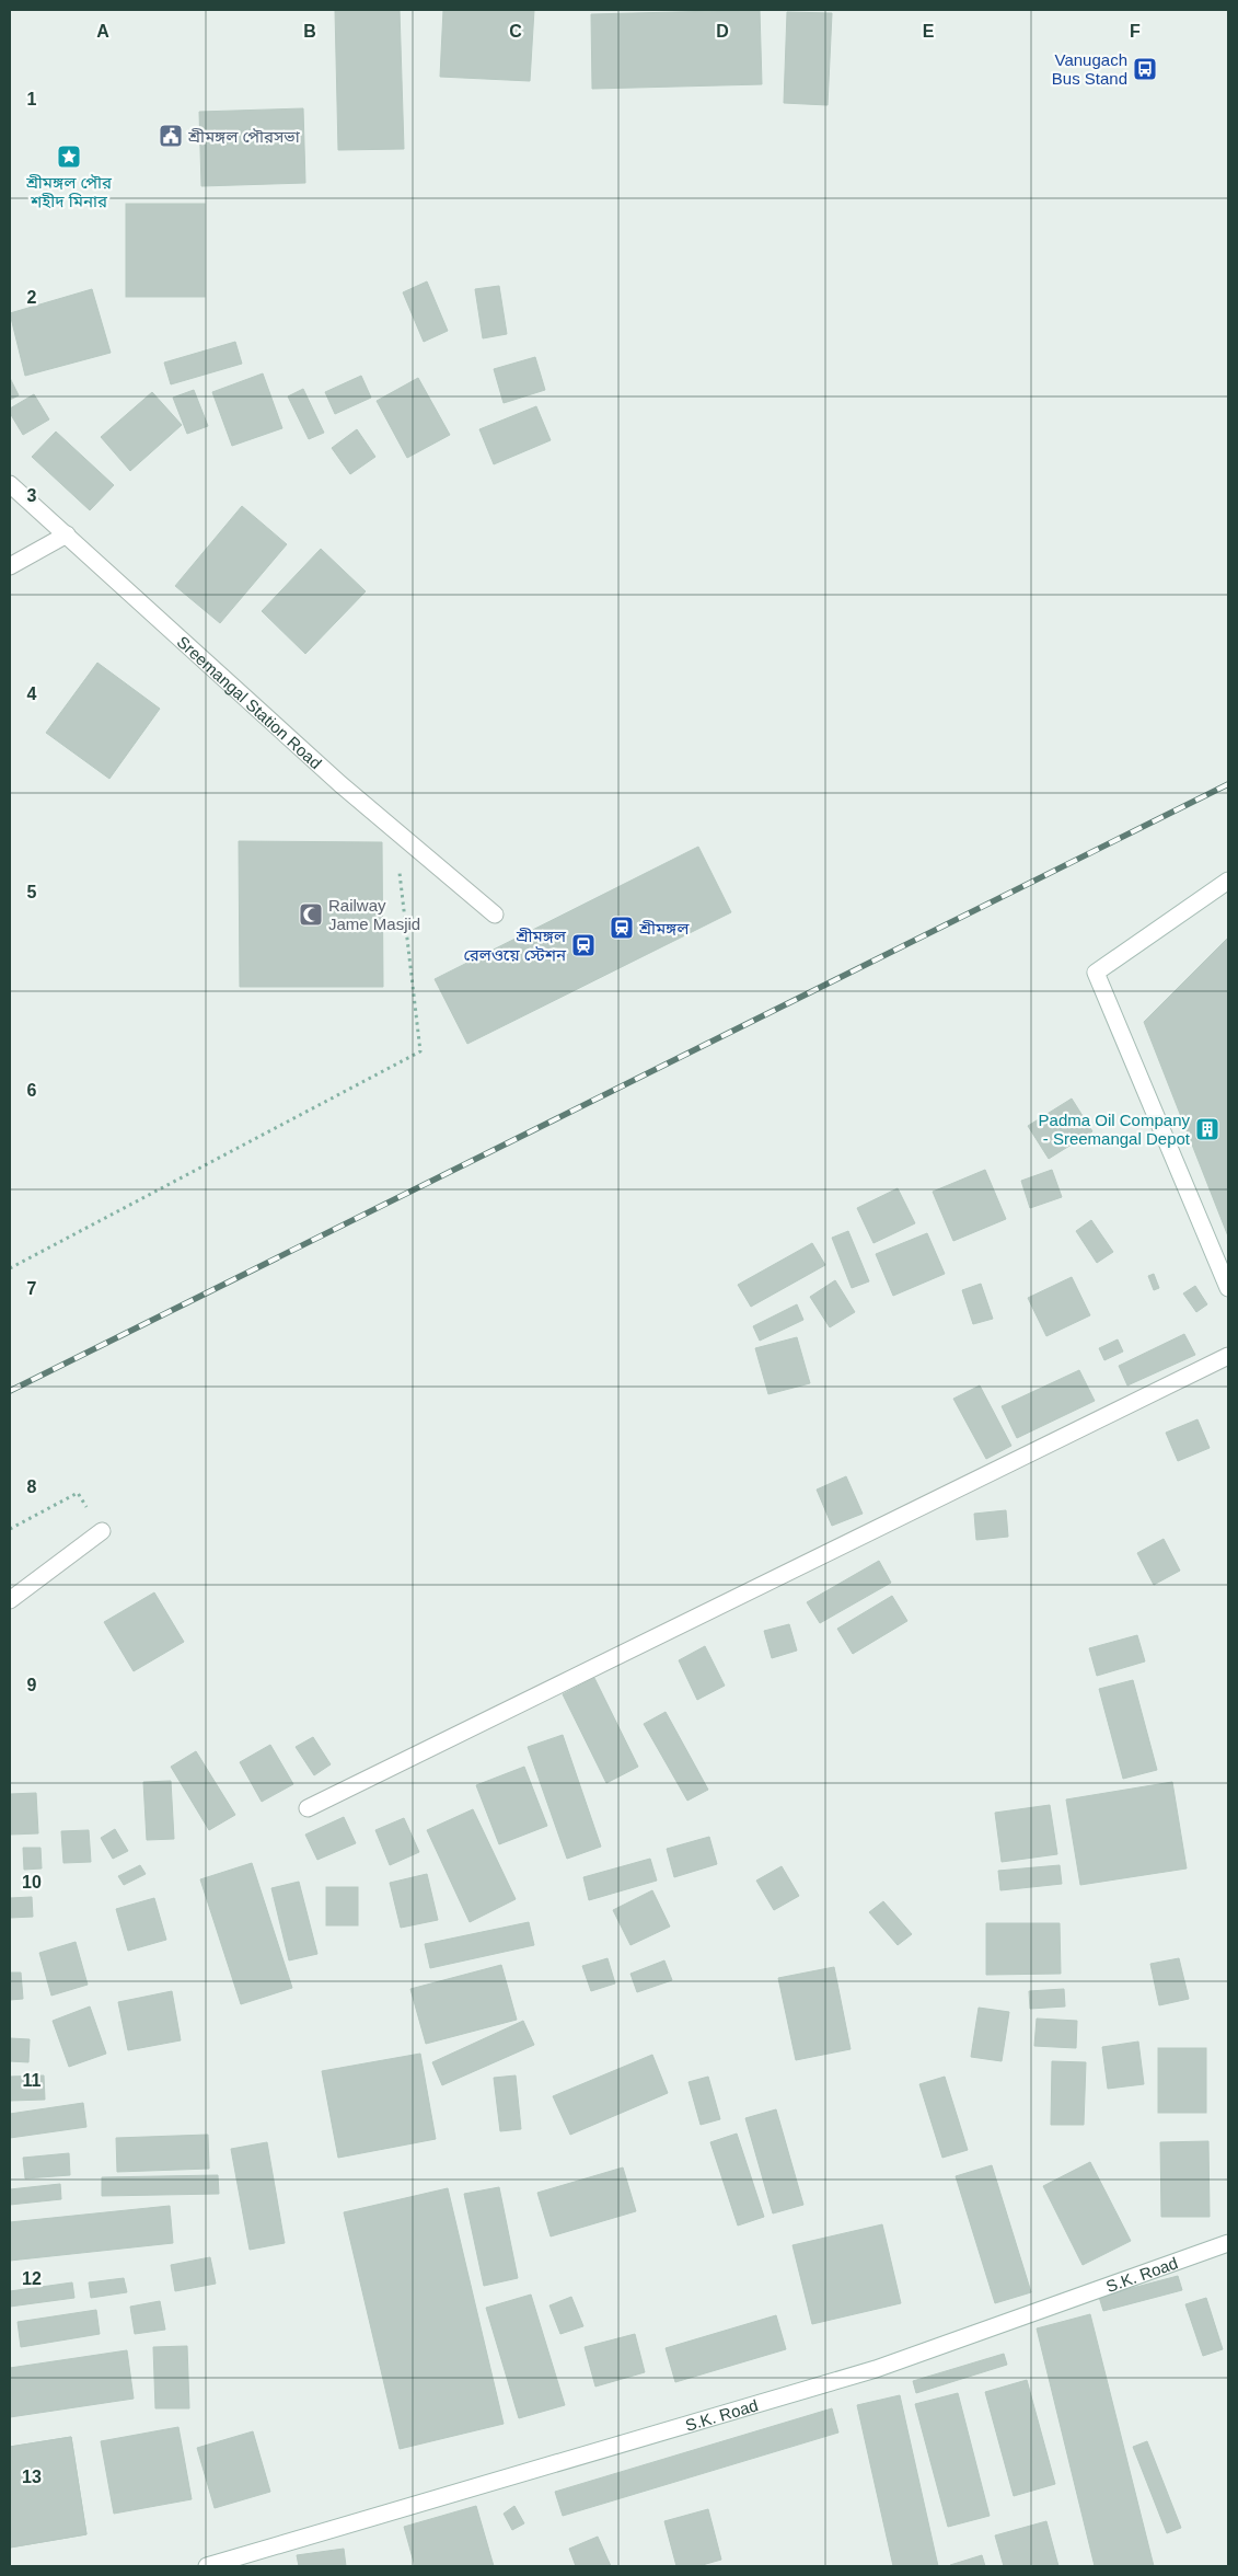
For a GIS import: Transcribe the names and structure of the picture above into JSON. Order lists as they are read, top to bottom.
{
  "streets": {
    "street": ["Sreemangal Station Road", "S.K. Road"]
  },
  "places": {
    "bus stop": ["Vanugach Bus Stand"],
    "public building": ["শ্রীমঙ্গল পৌরসভা"],
    "place": ["শ্রীমঙ্গল পৌর শহীদ মিনার"],
    "mosque": ["Railway Jame Masjid"],
    "station": ["শ্রীমঙ্গল", "শ্রীমঙ্গল রেলওয়ে স্টেশন"],
    "building": ["Padma Oil Company - Sreemangal Depot"]
  },
  "grid": {
    "columns": [
      "A",
      "B",
      "C",
      "D",
      "E",
      "F"
    ],
    "rows": [
      "1",
      "2",
      "3",
      "4",
      "5",
      "6",
      "7",
      "8",
      "9",
      "10",
      "11",
      "12",
      "13"
    ]
  }
}
